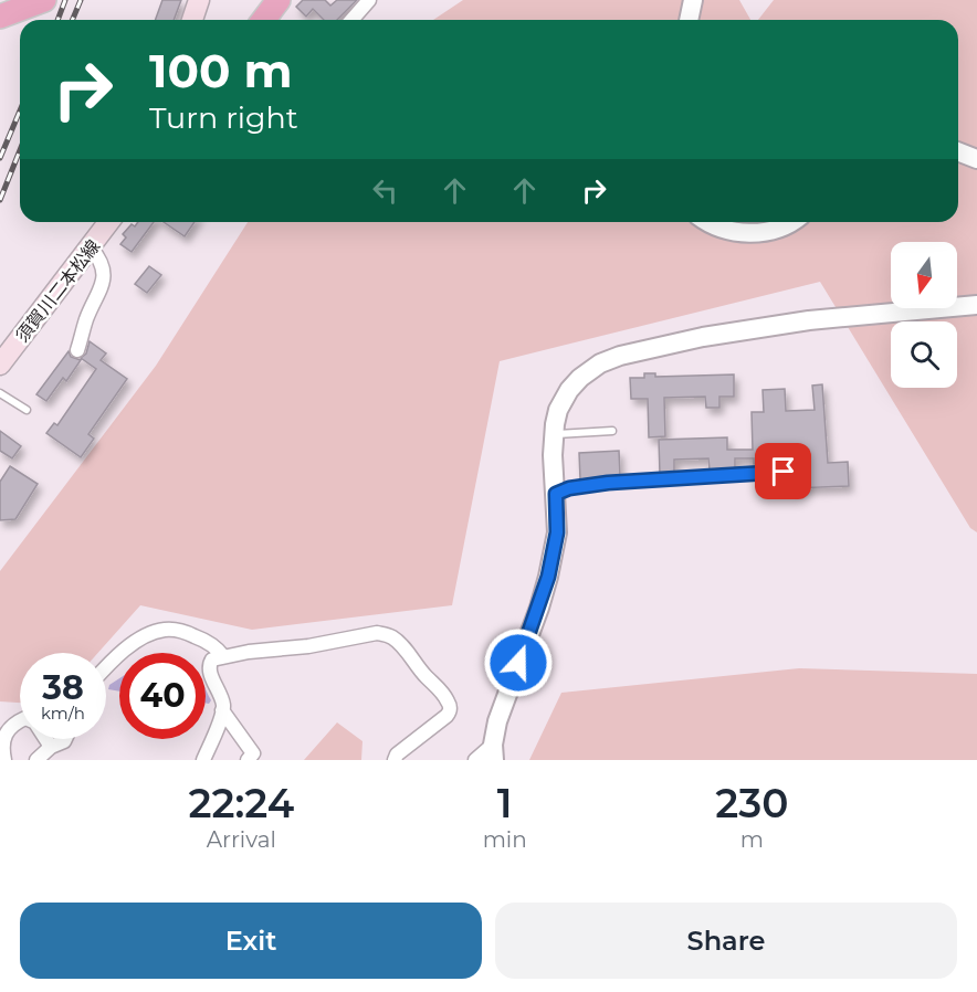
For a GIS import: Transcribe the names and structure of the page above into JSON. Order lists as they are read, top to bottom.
{
  "streets": {
    "main road": ["須賀川二本松線"]
  },
  "north": "bottom",
  "page": {
    "turn": ["100 m", "Turn right"],
    "speed": "38 km/h",
    "limit": "40",
    "eta": [
      "22:24",
      "Arrival",
      "1",
      "min",
      "230",
      "m"
    ],
    "buttons": ["Exit", "Share"]
  }
}
